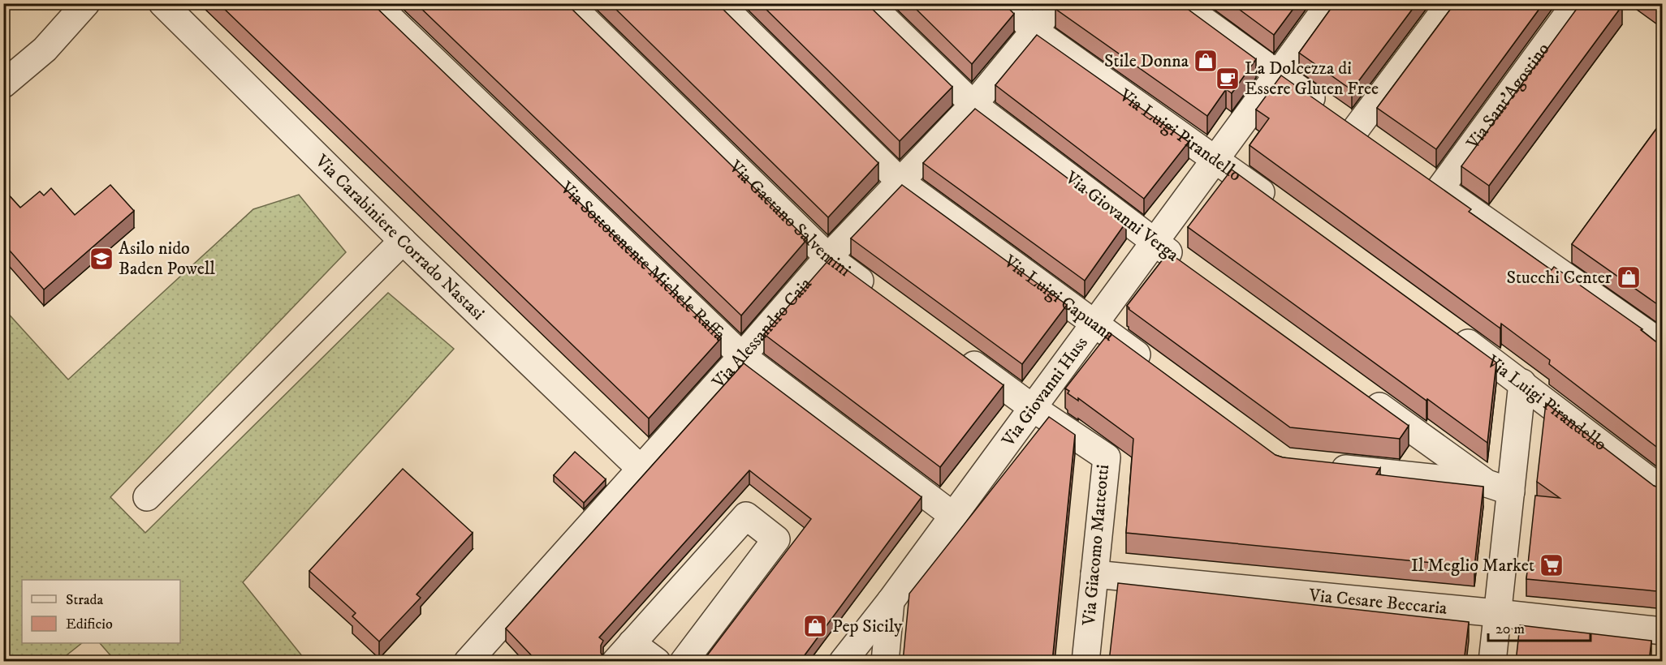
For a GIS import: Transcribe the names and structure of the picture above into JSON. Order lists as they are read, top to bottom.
{
  "streets": {
    "street": [
      "Via Sant'Agostino",
      "Via Luigi Pirandello",
      "Via Giovanni Verga",
      "Via Gaetano Salvemini",
      "Via Carabiniere Corrado Nastasi",
      "Via Sottotenente Michele Raffa",
      "Via Luigi Capuana",
      "Via Alessandro Caia",
      "Via Giovanni Huss",
      "Via Giacomo Matteotti",
      "Via Cesare Beccaria"
    ]
  },
  "crossings": [
    ["Via Luigi Pirandello", "Via Alessandro Caia"],
    ["Via Luigi Pirandello", "Via Giovanni Huss"],
    ["Via Giovanni Verga", "Via Alessandro Caia"],
    ["Via Giovanni Verga", "Via Giovanni Huss"],
    ["Via Gaetano Salvemini", "Via Alessandro Caia"],
    ["Via Carabiniere Corrado Nastasi", "Via Alessandro Caia"],
    ["Via Sottotenente Michele Raffa", "Via Alessandro Caia"],
    ["Via Sottotenente Michele Raffa", "Via Giovanni Huss"],
    ["Via Luigi Capuana", "Via Alessandro Caia"],
    ["Via Luigi Capuana", "Via Giovanni Huss"],
    ["Via Giovanni Huss", "Via Giacomo Matteotti"],
    ["Via Giacomo Matteotti", "Via Cesare Beccaria"]
  ],
  "places": {
    "shop": ["Stile Donna", "Stucchi Center", "Pep Sicily"],
    "cafe": ["La Dolcezza di Essere Gluten Free"],
    "school or university": ["Asilo nido Baden Powell"],
    "supermarket": ["Il Meglio Market"]
  },
  "legend": ["Strada", "Edificio"],
  "scale_bar": "20 m"
}
